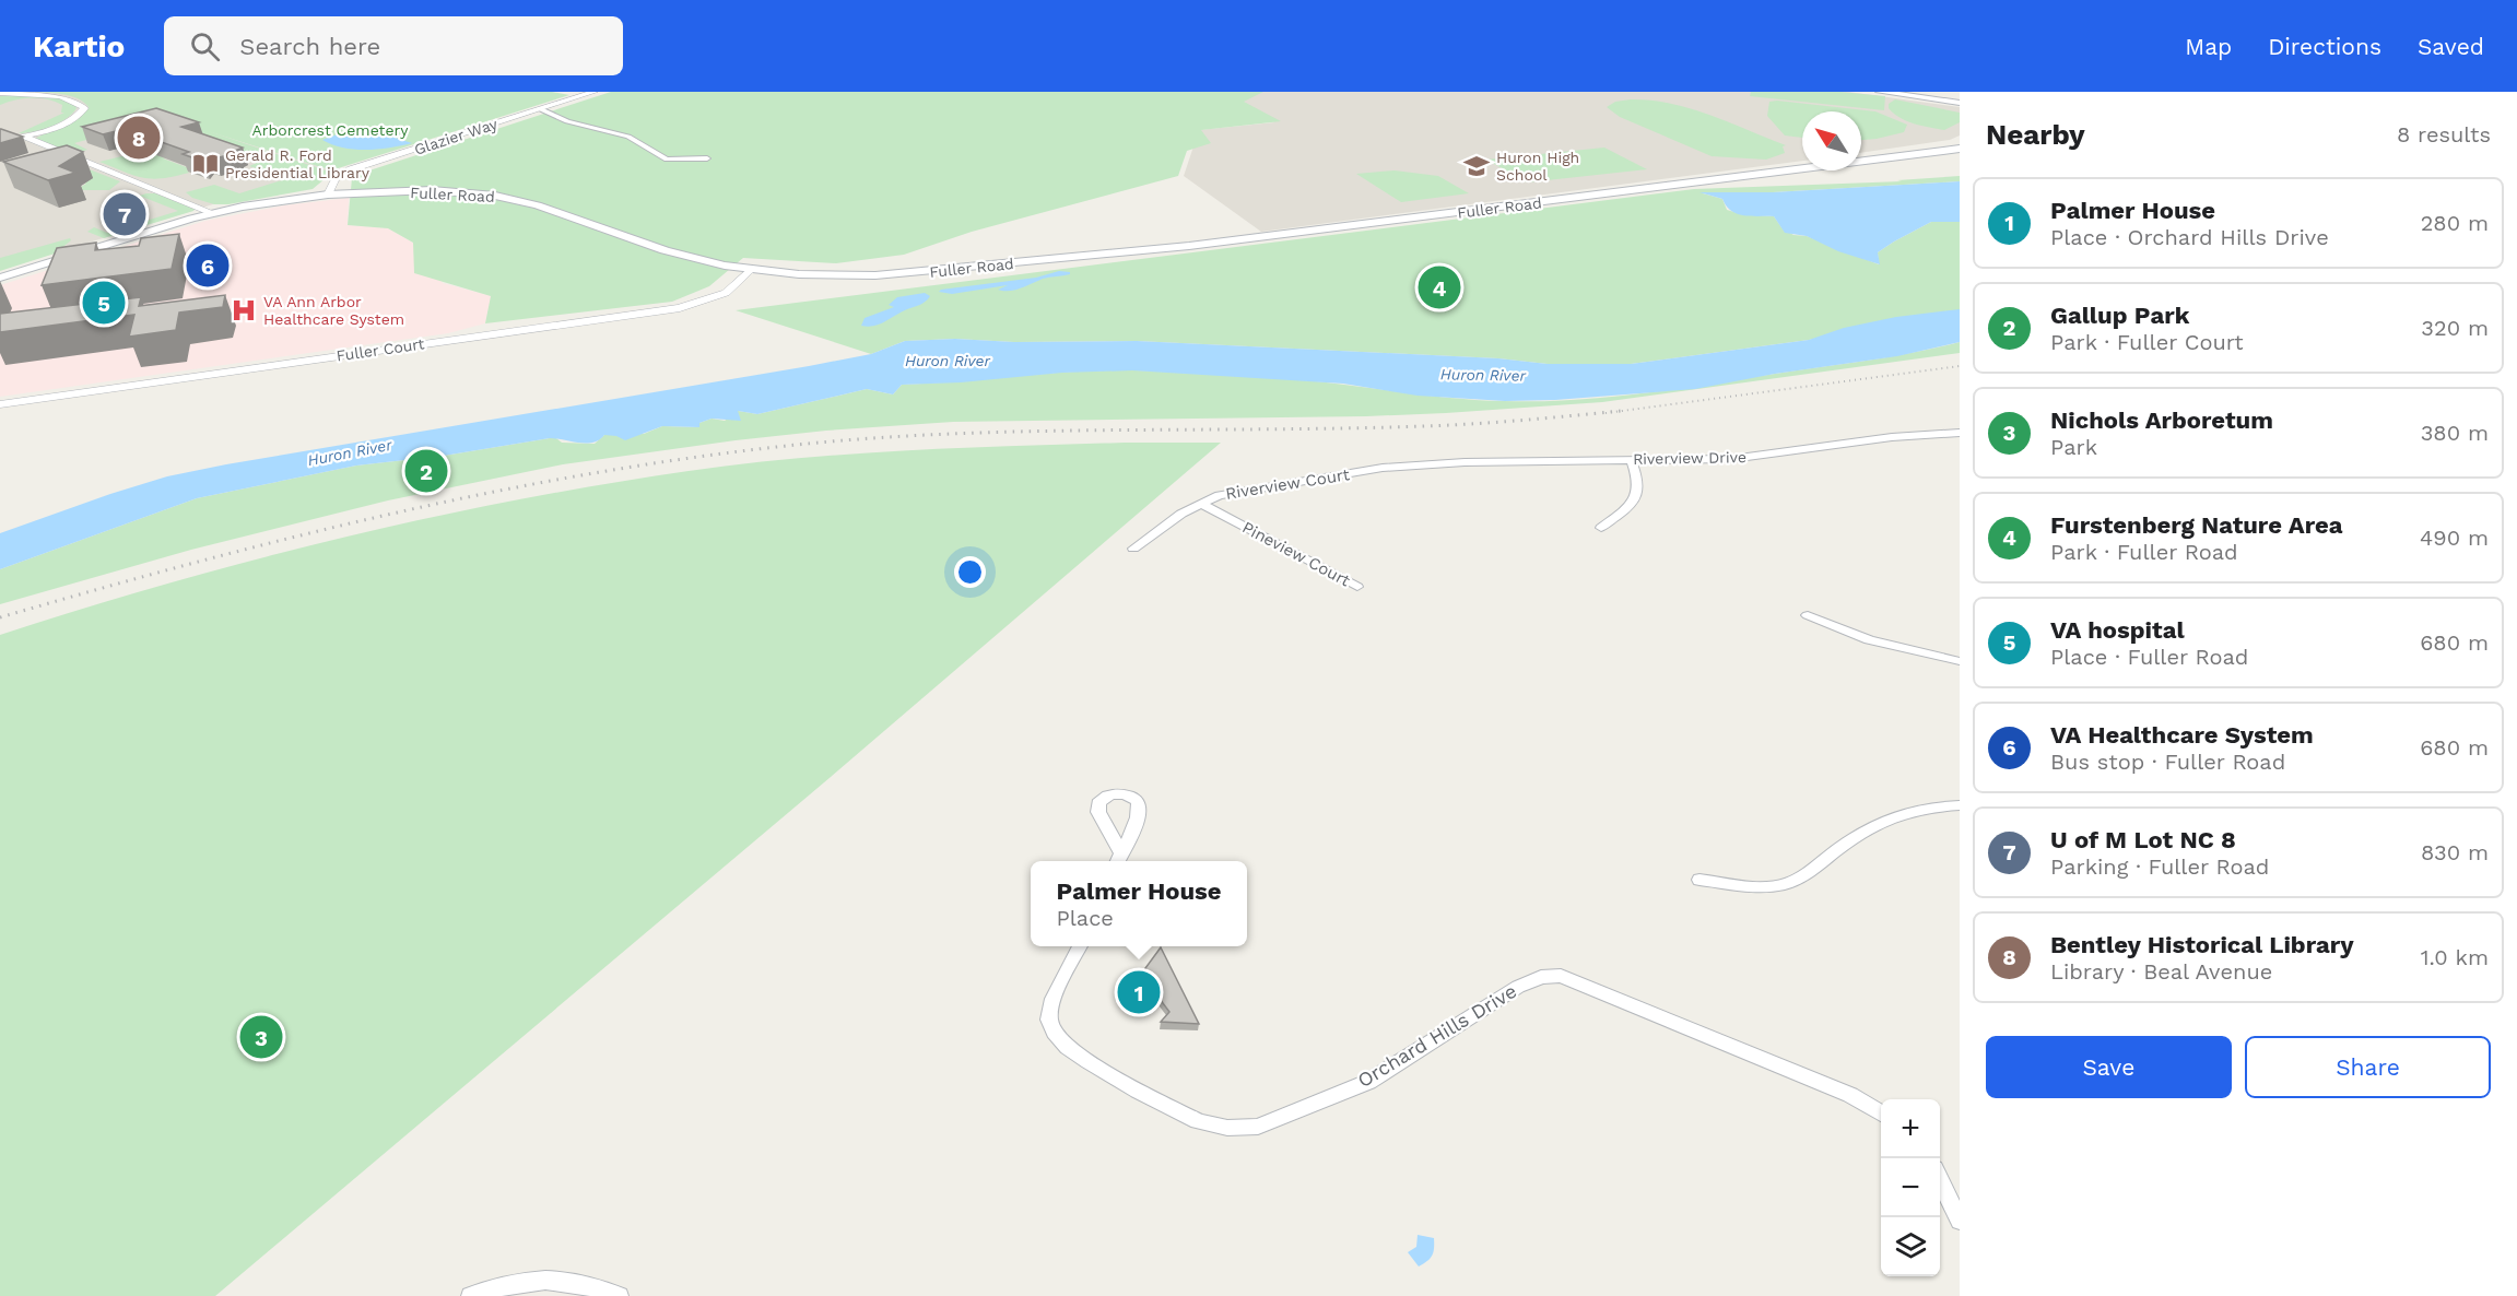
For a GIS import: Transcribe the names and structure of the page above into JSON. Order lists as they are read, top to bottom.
{
  "streets": {
    "main road": ["Fuller Road"],
    "street": [
      "Glazier Way",
      "Fuller Court",
      "Riverview Drive",
      "Riverview Court",
      "Pineview Court",
      "Orchard Hills Drive"
    ]
  },
  "crossings": [
    ["Glazier Way", "Fuller Road"],
    ["Fuller Road", "Fuller Court"],
    ["Riverview Drive", "Riverview Court"],
    ["Riverview Court", "Pineview Court"]
  ],
  "water": ["Huron River"],
  "parks": ["Arborcrest Cemetery"],
  "places": {
    "library": ["Gerald R. Ford Presidential Library"],
    "school or university": ["Huron High School"],
    "hospital": ["VA Ann Arbor Healthcare System"]
  },
  "north": "top left",
  "page": {
    "header": "Kartio",
    "search": "Search here",
    "nav": ["Map", "Directions", "Saved"],
    "heading": ["Nearby", "8 results"],
    "pins": [
      "8",
      "7",
      "6",
      "4",
      "5",
      "2",
      "1",
      "3"
    ],
    "list": [
      {
        "mark": "1",
        "name": "Palmer House",
        "note": "Place · Orchard Hills Drive",
        "value": "280 m"
      },
      {
        "mark": "2",
        "name": "Gallup Park",
        "note": "Park · Fuller Court",
        "value": "320 m"
      },
      {
        "mark": "3",
        "name": "Nichols Arboretum",
        "note": "Park",
        "value": "380 m"
      },
      {
        "mark": "4",
        "name": "Furstenberg Nature Area",
        "note": "Park · Fuller Road",
        "value": "490 m"
      },
      {
        "mark": "5",
        "name": "VA hospital",
        "note": "Place · Fuller Road",
        "value": "680 m"
      },
      {
        "mark": "6",
        "name": "VA Healthcare System",
        "note": "Bus stop · Fuller Road",
        "value": "680 m"
      },
      {
        "mark": "7",
        "name": "U of M Lot NC 8",
        "note": "Parking · Fuller Road",
        "value": "830 m"
      },
      {
        "mark": "8",
        "name": "Bentley Historical Library",
        "note": "Library · Beal Avenue",
        "value": "1.0 km"
      }
    ],
    "popup": ["Palmer House", "Place"],
    "buttons": ["Save", "Share"],
    "map_buttons": ["+", "−"]
  }
}
